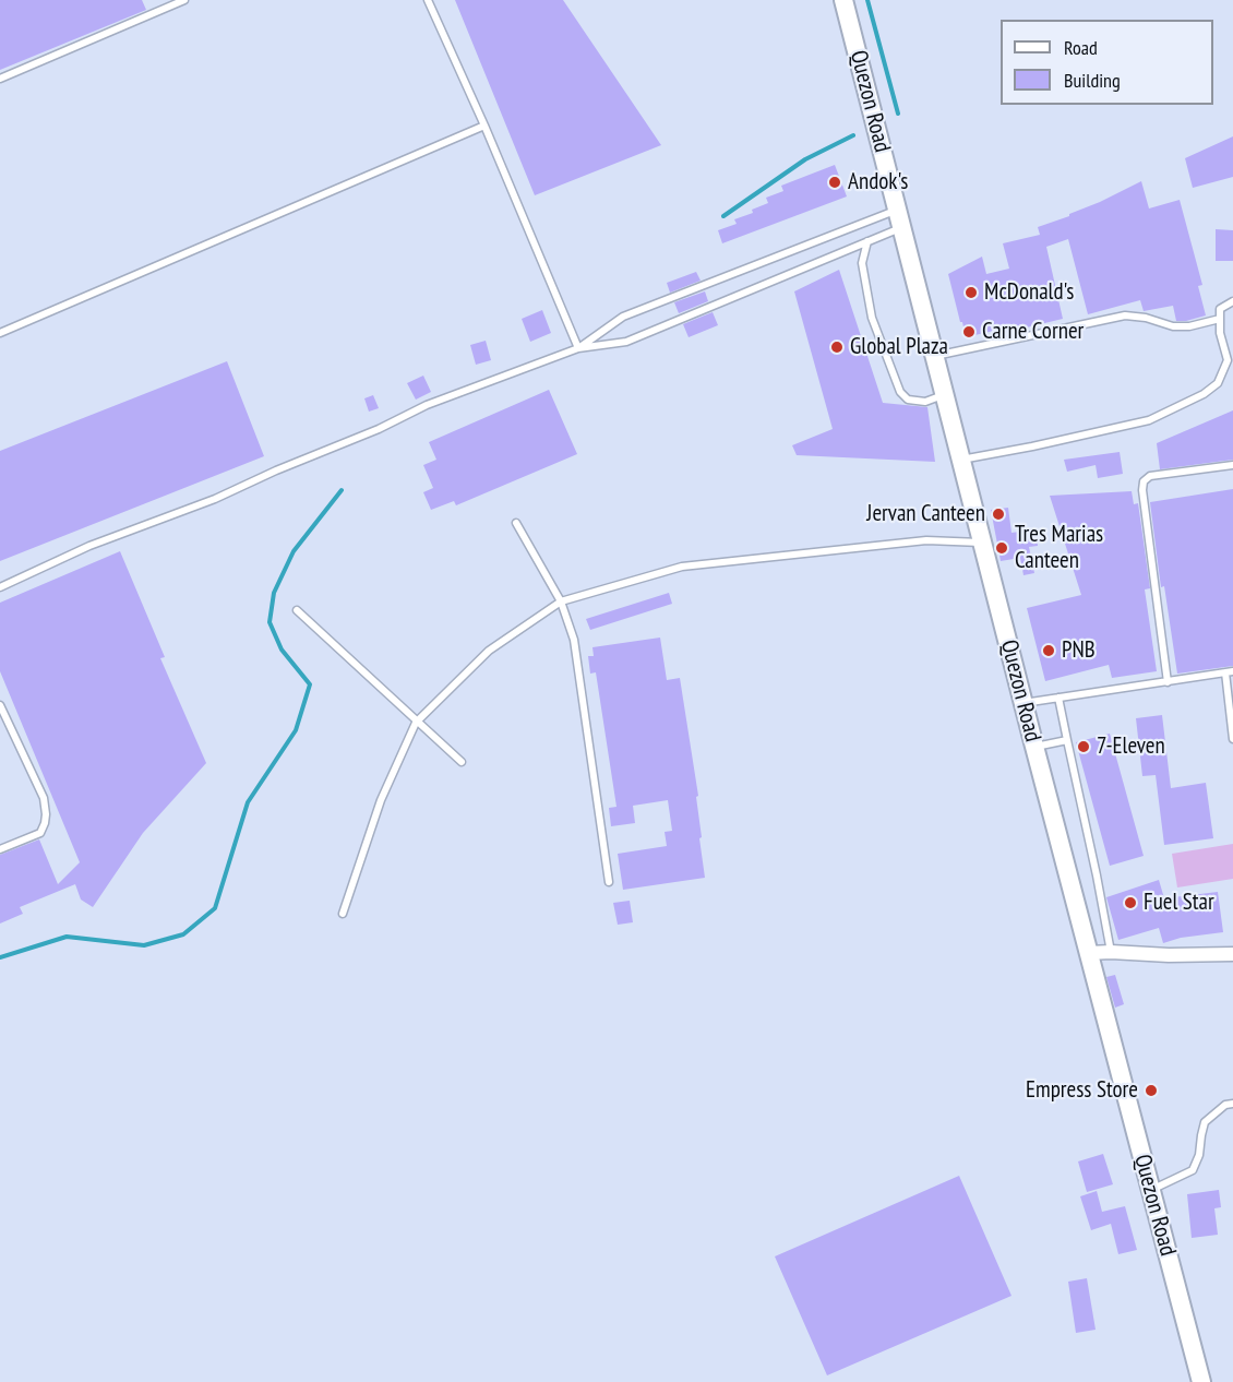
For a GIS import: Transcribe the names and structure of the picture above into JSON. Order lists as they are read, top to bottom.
{
  "streets": {
    "main road": ["Quezon Road"]
  },
  "places": [
    "Andok's",
    "McDonald's",
    "Carne Corner",
    "Global Plaza",
    "Jervan Canteen",
    "Tres Marias Canteen",
    "PNB",
    "7-Eleven",
    "Fuel Star",
    "Empress Store"
  ],
  "legend": ["Road", "Building"]
}
